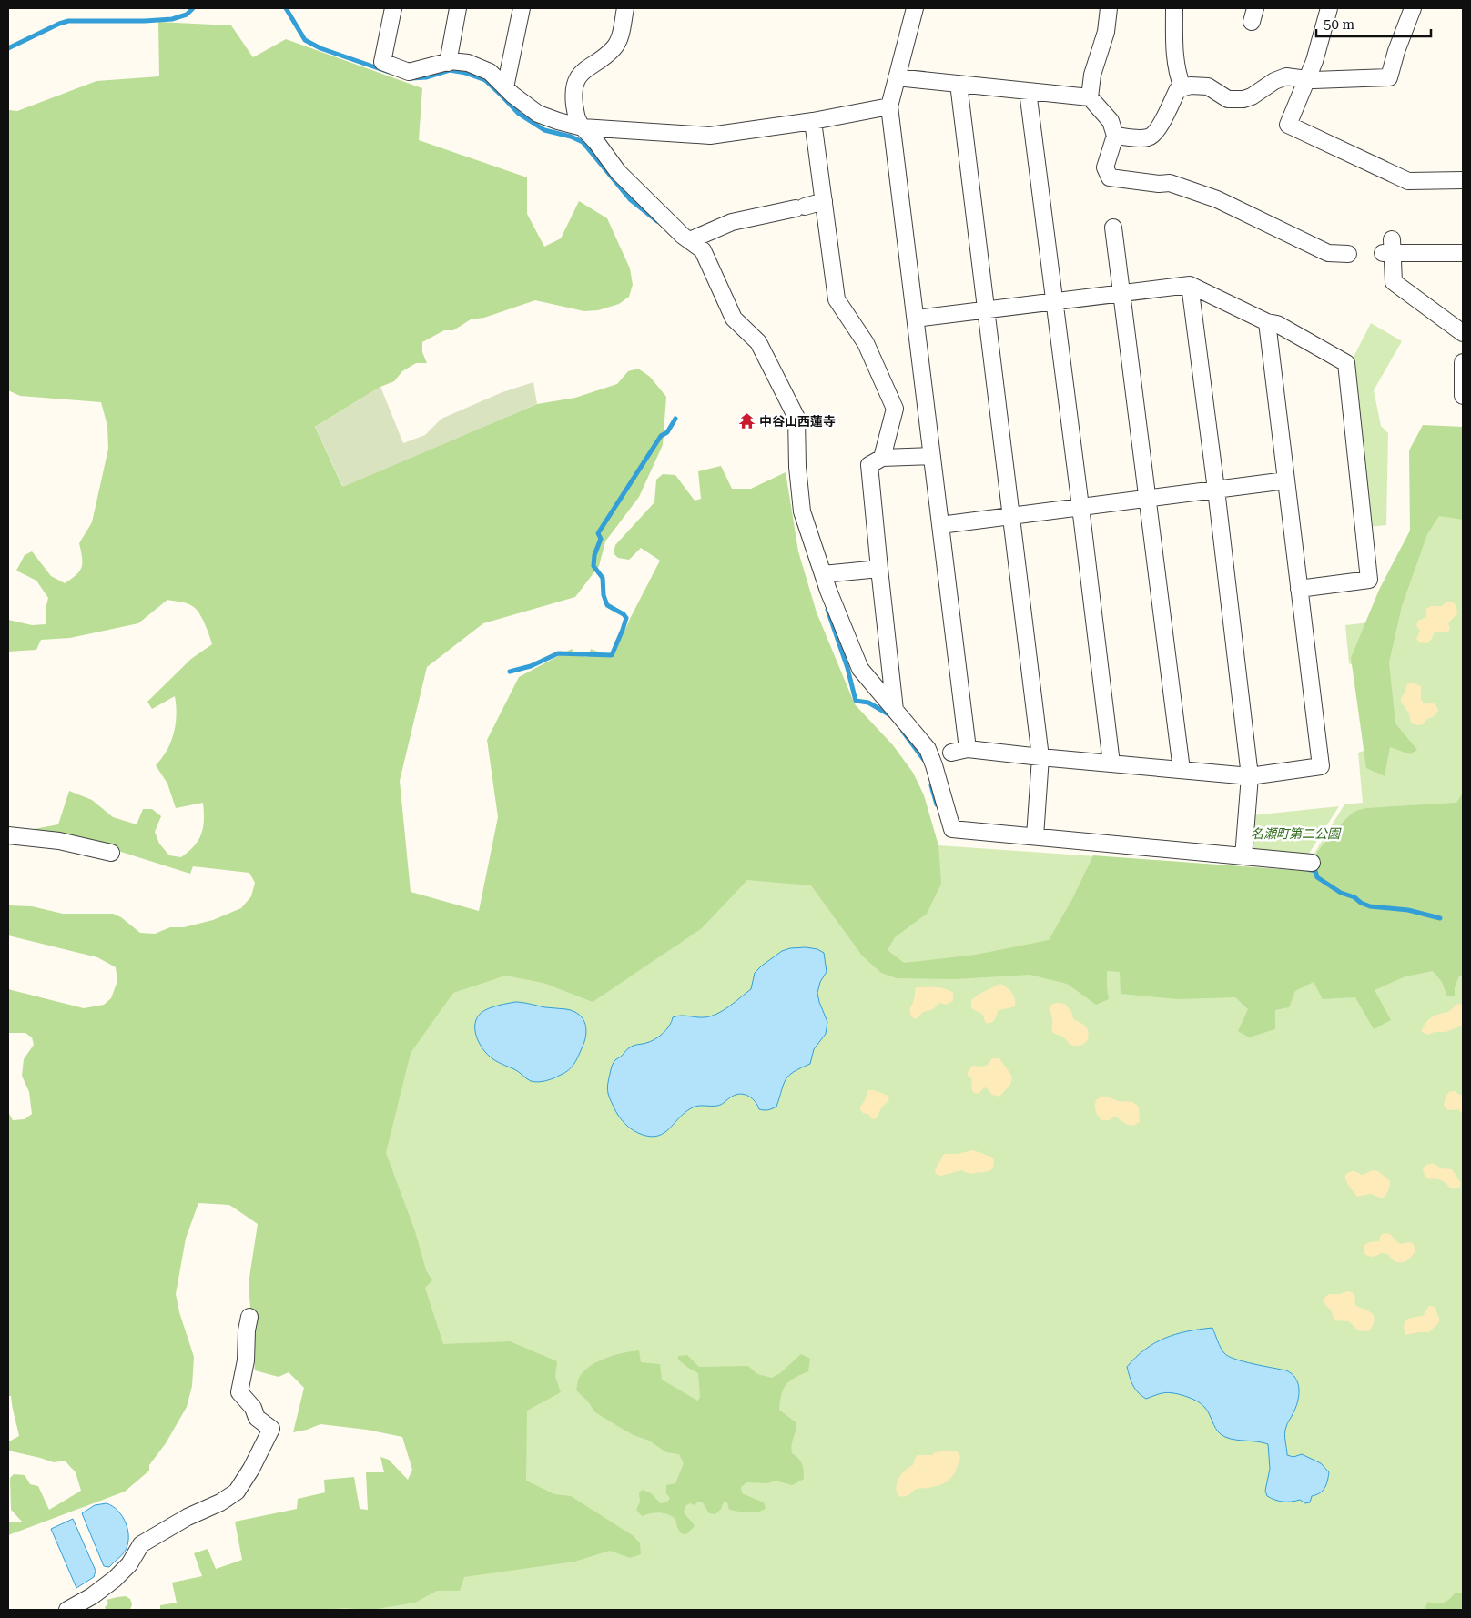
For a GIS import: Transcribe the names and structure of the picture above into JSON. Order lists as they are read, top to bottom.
{
  "parks": ["名瀬町第二公園"],
  "places": {
    "temple": ["中谷山西蓮寺"]
  },
  "scale_bar": "50 m"
}
